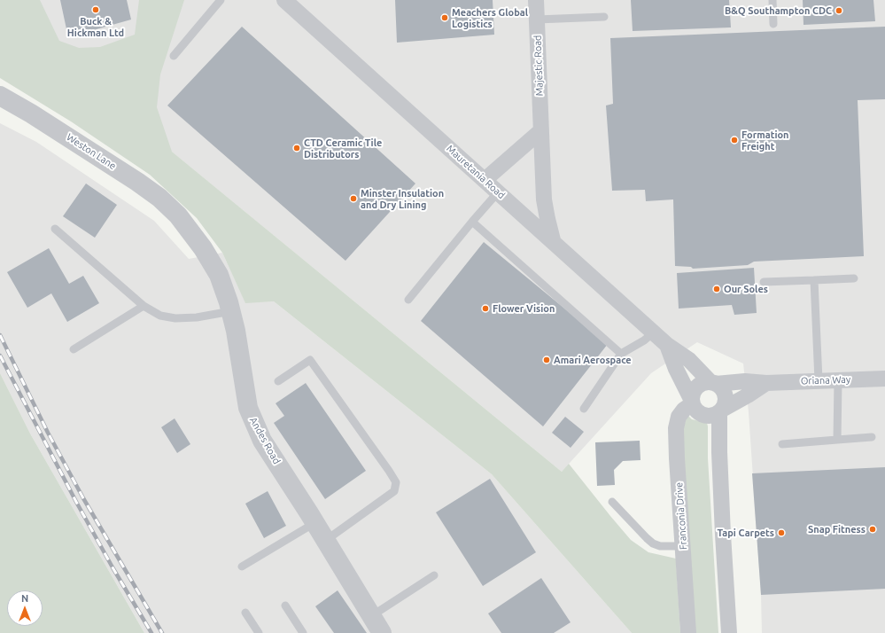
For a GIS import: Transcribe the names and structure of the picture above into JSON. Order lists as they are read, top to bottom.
{
  "streets": {
    "street": [
      "Majestic Road",
      "Weston Lane",
      "Mauretania Road",
      "Oriana Way",
      "Andes Road",
      "Franconia Drive"
    ]
  },
  "crossings": [
    ["Majestic Road", "Mauretania Road"],
    ["Weston Lane", "Andes Road"],
    ["Mauretania Road", "Oriana Way"],
    ["Mauretania Road", "Franconia Drive"],
    ["Oriana Way", "Franconia Drive"]
  ],
  "places": [
    "Buck & Hickman Ltd",
    "B&Q Southampton CDC",
    "Meachers Global Logistics",
    "Formation Freight",
    "CTD Ceramic Tile Distributors",
    "Minster Insulation and Dry Lining",
    "Our Soles",
    "Flower Vision",
    "Amari Aerospace",
    "Snap Fitness",
    "Tapi Carpets"
  ],
  "north": "top"
}
